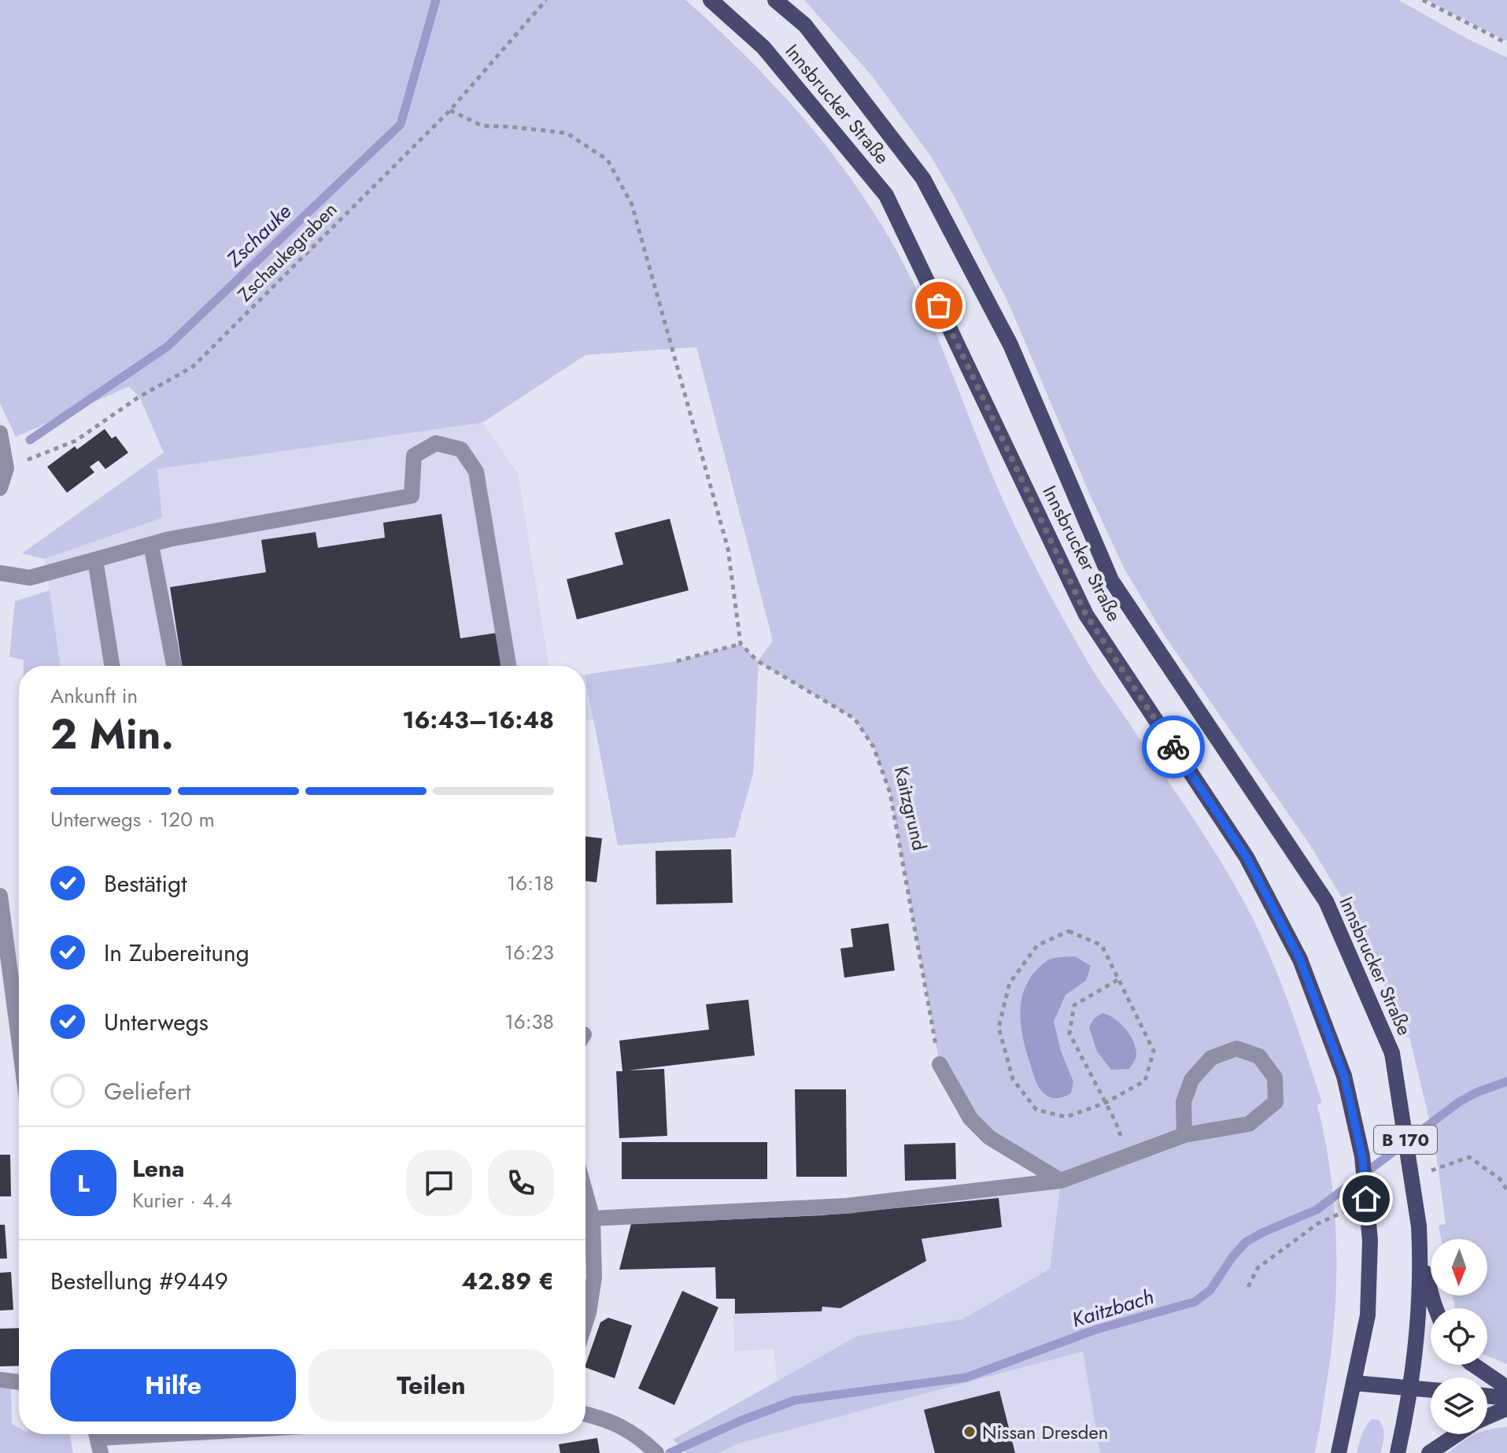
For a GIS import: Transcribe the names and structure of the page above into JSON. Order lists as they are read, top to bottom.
{
  "streets": {
    "main road": ["Innsbrucker Straße", "B 170"],
    "path": ["Zschaukegraben", "Kaitzgrund"]
  },
  "water": ["Zschauke", "Kaitzbach"],
  "places": ["Nissan Dresden"],
  "north": "bottom",
  "page": {
    "heading": ["2 Min.", "Ankunft in", "16:43–16:48"],
    "panel": [
      "Lena",
      "Kurier · 4.4",
      "Bestellung #9449",
      "42.89 €"
    ],
    "bar": "Unterwegs · 120 m",
    "list": [
      ["Bestätigt", "16:18"],
      ["In Zubereitung", "16:23"],
      ["Unterwegs", "16:38"],
      "Geliefert"
    ],
    "round": "L",
    "buttons": ["Hilfe", "Teilen"]
  }
}
